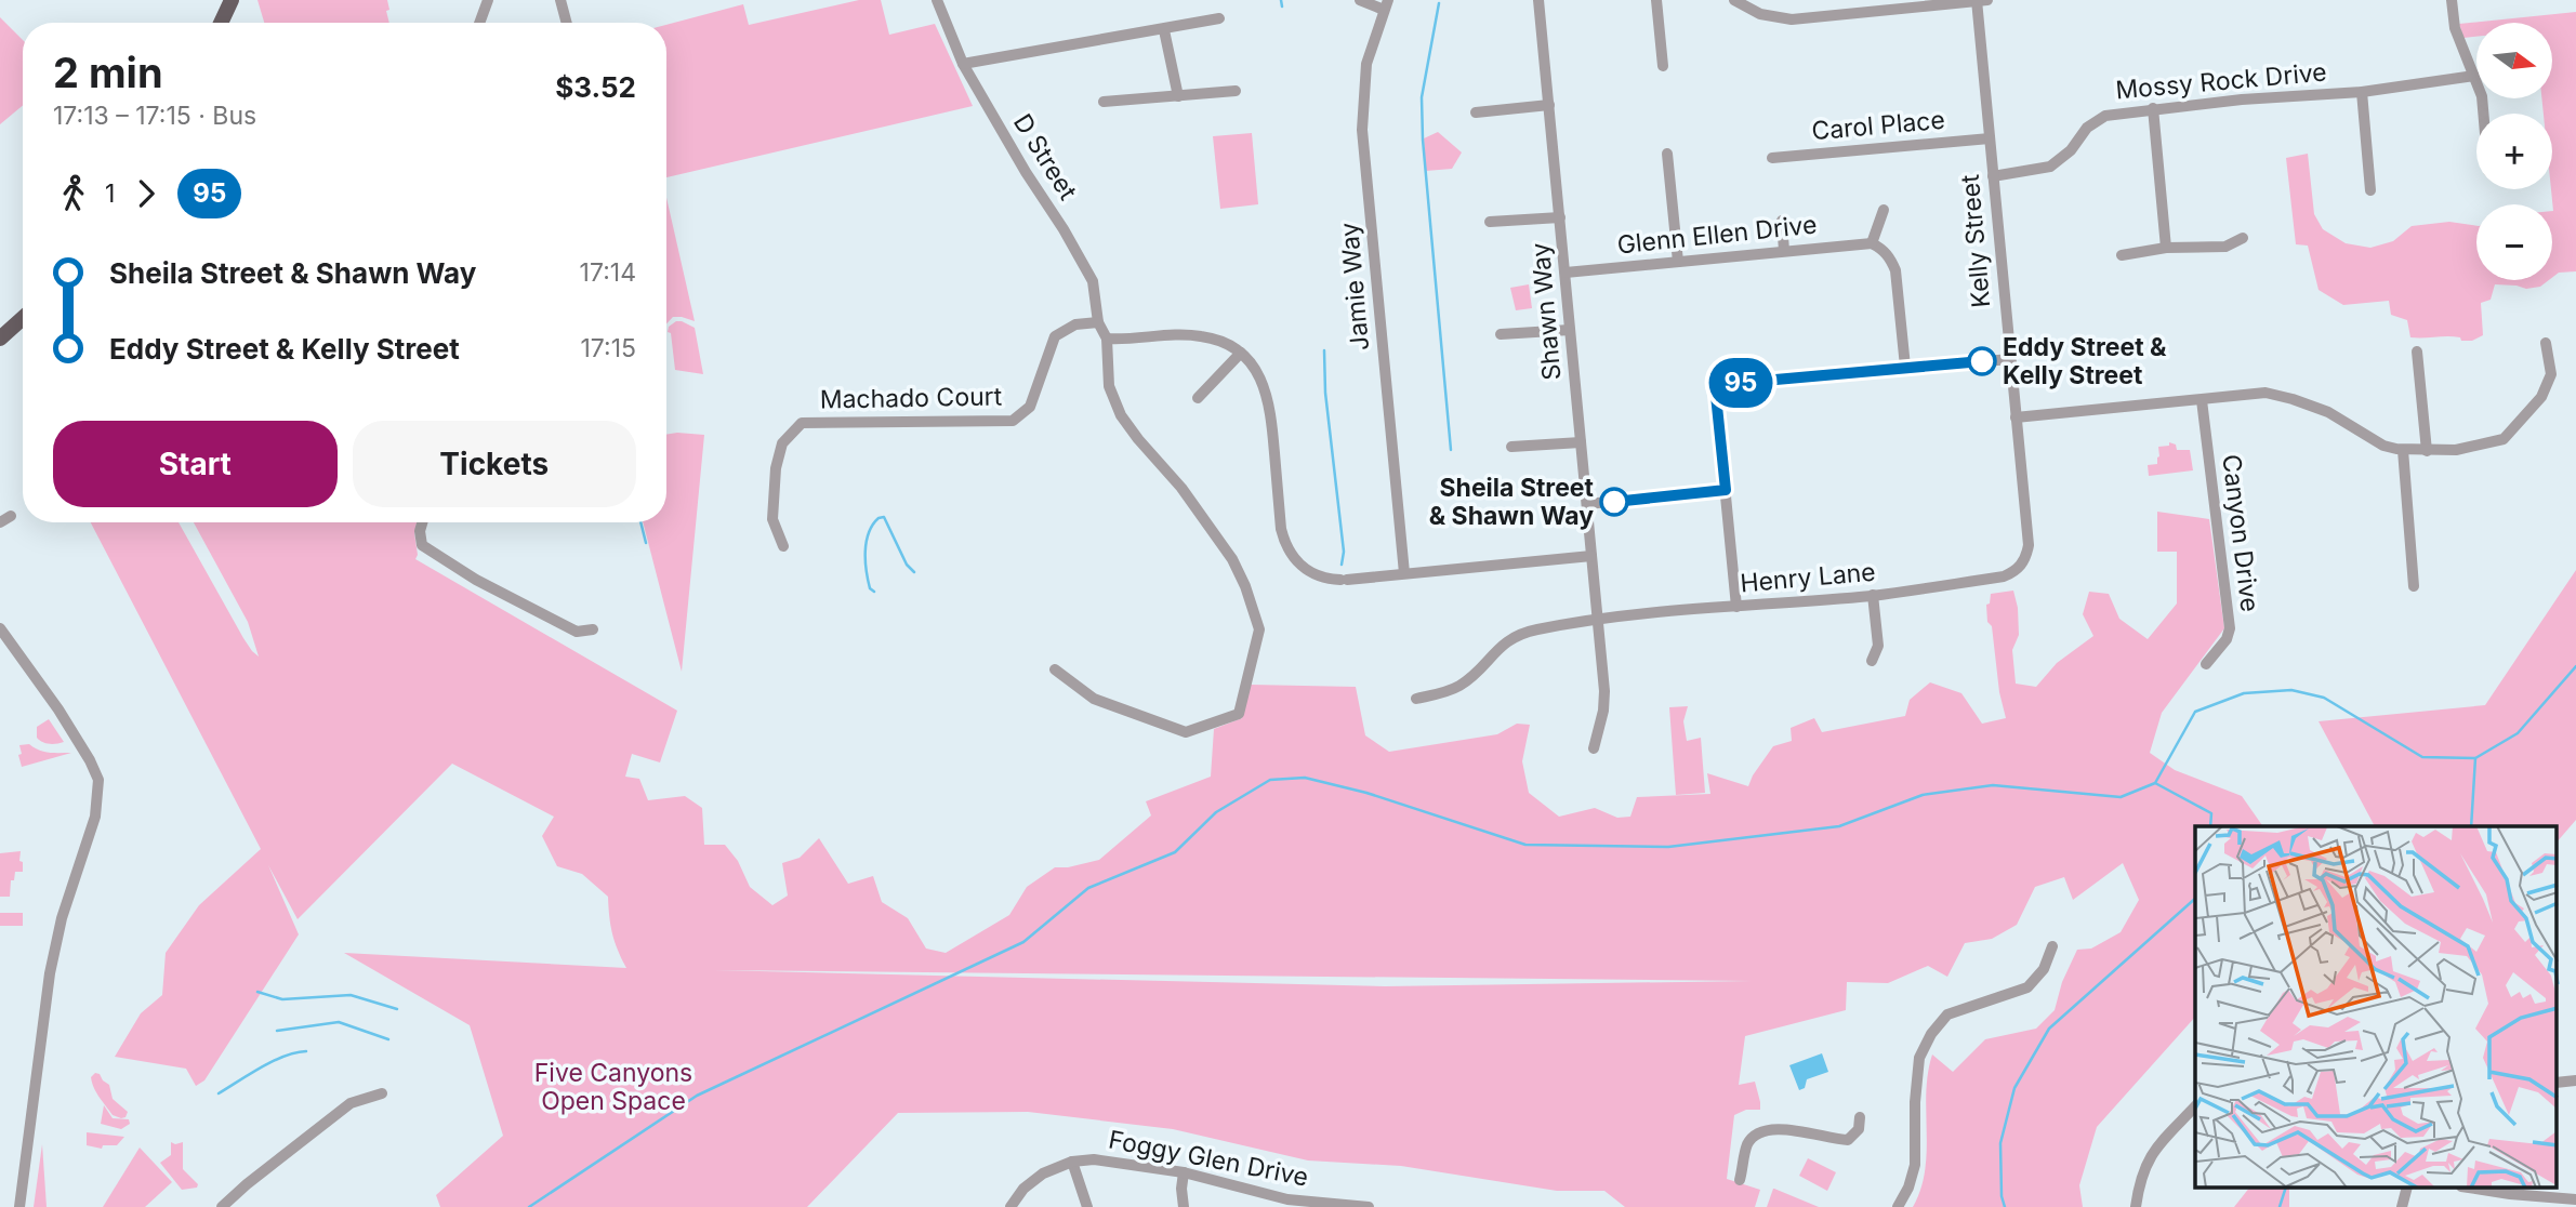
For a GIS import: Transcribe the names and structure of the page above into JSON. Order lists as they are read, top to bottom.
{
  "streets": {
    "street": [
      "Mossy Rock Drive",
      "Carol Place",
      "D Street",
      "Glenn Ellen Drive",
      "Kelly Street",
      "Jamie Way",
      "Shawn Way",
      "Machado Court",
      "Canyon Drive",
      "Henry Lane",
      "Foggy Glen Drive"
    ]
  },
  "crossings": [
    ["Mossy Rock Drive", "Kelly Street"],
    ["Carol Place", "Kelly Street"],
    ["D Street", "Machado Court"],
    ["Glenn Ellen Drive", "Shawn Way"],
    ["Kelly Street", "Henry Lane"],
    ["Shawn Way", "Henry Lane"]
  ],
  "parks": ["Five Canyons Open Space"],
  "places": ["Eddy Street & Kelly Street", "Sheila Street & Shawn Way"],
  "lines": ["bus line 95"],
  "north": "right",
  "page": {
    "on_map": "95",
    "map_buttons": ["+", "−"],
    "heading": ["2 min", "17:13 – 17:15 · Bus", "$3.52"],
    "legs": ["1", "95"],
    "list": [
      {
        "name": "Sheila Street & Shawn Way",
        "value": "17:14"
      },
      {
        "name": "Eddy Street & Kelly Street",
        "value": "17:15"
      }
    ],
    "buttons": ["Start", "Tickets"]
  }
}
